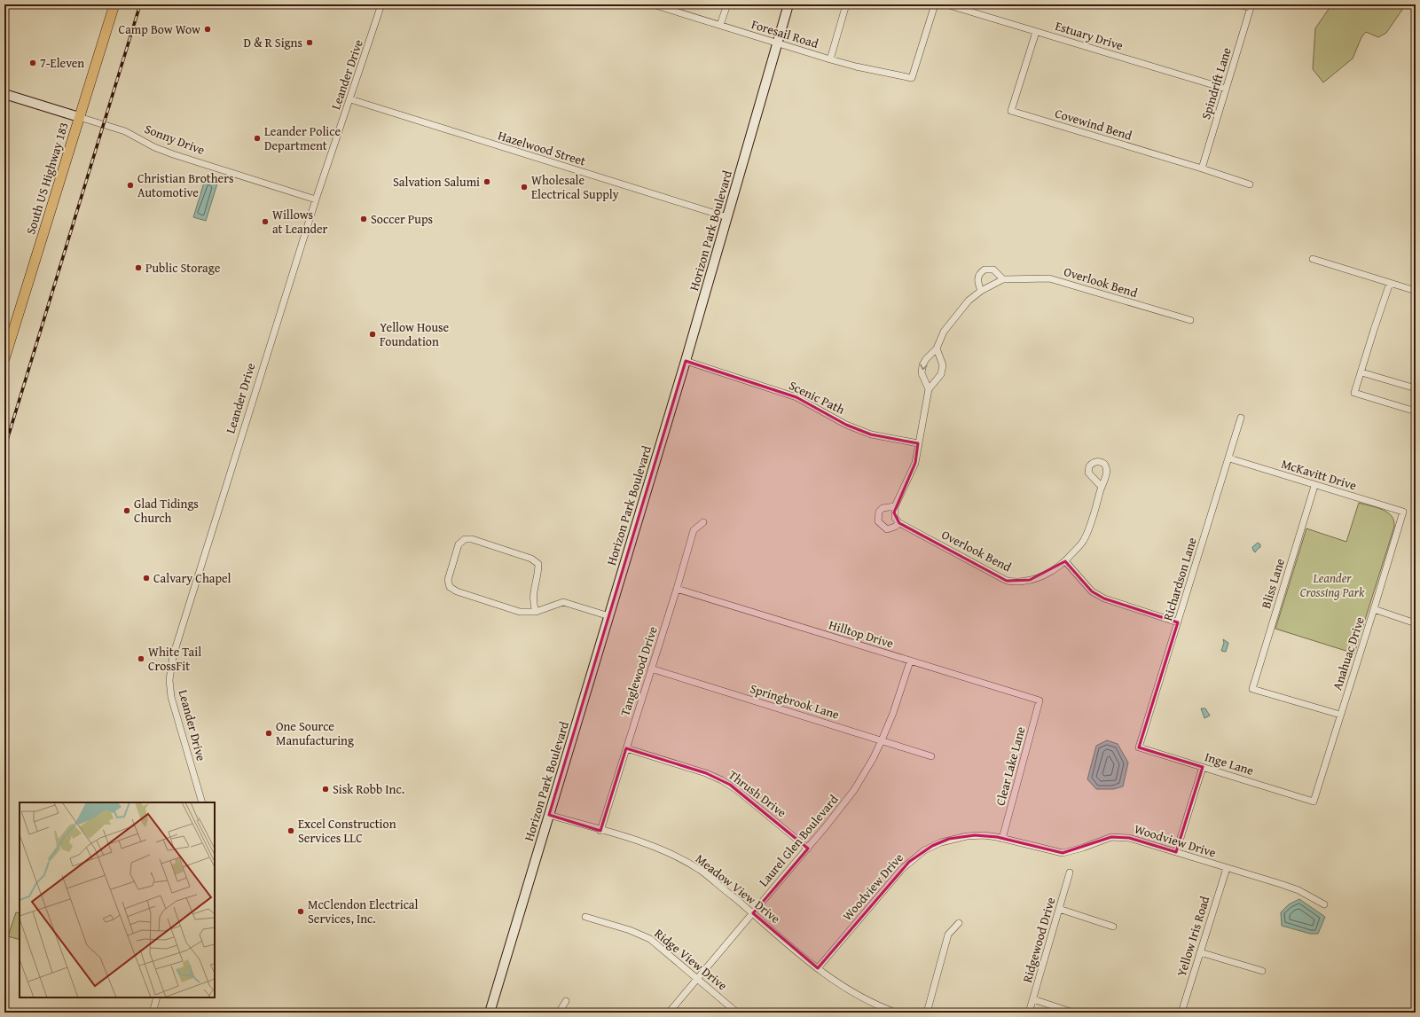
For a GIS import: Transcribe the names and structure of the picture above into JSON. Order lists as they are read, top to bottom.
{
  "streets": {
    "main road": ["South US Highway 183"],
    "street": [
      "Foresail Road",
      "Estuary Drive",
      "Leander Drive",
      "Spindrift Lane",
      "Covewind Bend",
      "Sonny Drive",
      "Hazelwood Street",
      "Horizon Park Boulevard",
      "Overlook Bend",
      "Scenic Path",
      "McKavitt Drive",
      "Richardson Lane",
      "Bliss Lane",
      "Hilltop Drive",
      "Anahuac Drive",
      "Tanglewood Drive",
      "Springbrook Lane",
      "Inge Lane",
      "Clear Lake Lane",
      "Thrush Drive",
      "Laurel Glen Boulevard",
      "Woodview Drive",
      "Meadow View Drive",
      "Yellow Iris Road",
      "Ridgewood Drive",
      "Ridge View Drive"
    ]
  },
  "crossings": [
    ["Foresail Road", "Horizon Park Boulevard"],
    ["Estuary Drive", "Spindrift Lane"],
    ["Estuary Drive", "Covewind Bend"],
    ["Leander Drive", "Sonny Drive"],
    ["Leander Drive", "Hazelwood Street"],
    ["Spindrift Lane", "Covewind Bend"],
    ["Sonny Drive", "South US Highway 183"],
    ["Hazelwood Street", "Horizon Park Boulevard"],
    ["Horizon Park Boulevard", "Scenic Path"],
    ["Horizon Park Boulevard", "Meadow View Drive"],
    ["McKavitt Drive", "Richardson Lane"],
    ["McKavitt Drive", "Bliss Lane"],
    ["McKavitt Drive", "Anahuac Drive"],
    ["Richardson Lane", "Inge Lane"],
    ["Bliss Lane", "Anahuac Drive"],
    ["Hilltop Drive", "Tanglewood Drive"],
    ["Hilltop Drive", "Clear Lake Lane"],
    ["Hilltop Drive", "Laurel Glen Boulevard"],
    ["Anahuac Drive", "Inge Lane"],
    ["Tanglewood Drive", "Springbrook Lane"],
    ["Tanglewood Drive", "Thrush Drive"],
    ["Tanglewood Drive", "Meadow View Drive"],
    ["Springbrook Lane", "Laurel Glen Boulevard"],
    ["Clear Lake Lane", "Woodview Drive"],
    ["Thrush Drive", "Laurel Glen Boulevard"],
    ["Laurel Glen Boulevard", "Meadow View Drive"],
    ["Laurel Glen Boulevard", "Ridge View Drive"],
    ["Woodview Drive", "Meadow View Drive"],
    ["Woodview Drive", "Yellow Iris Road"]
  ],
  "parks": ["Leander Crossing Park"],
  "places": [
    "Camp Bow Wow",
    "D & R Signs",
    "7-Eleven",
    "Leander Police Department",
    "Salvation Salumi",
    "Christian Brothers Automotive",
    "Wholesale Electrical Supply",
    "Soccer Pups",
    "Willows at Leander",
    "Public Storage",
    "Yellow House Foundation",
    "Glad Tidings Church",
    "Calvary Chapel",
    "White Tail CrossFit",
    "One Source Manufacturing",
    "Sisk Robb Inc.",
    "Excel Construction Services LLC",
    "McClendon Electrical Services, Inc."
  ]
}
